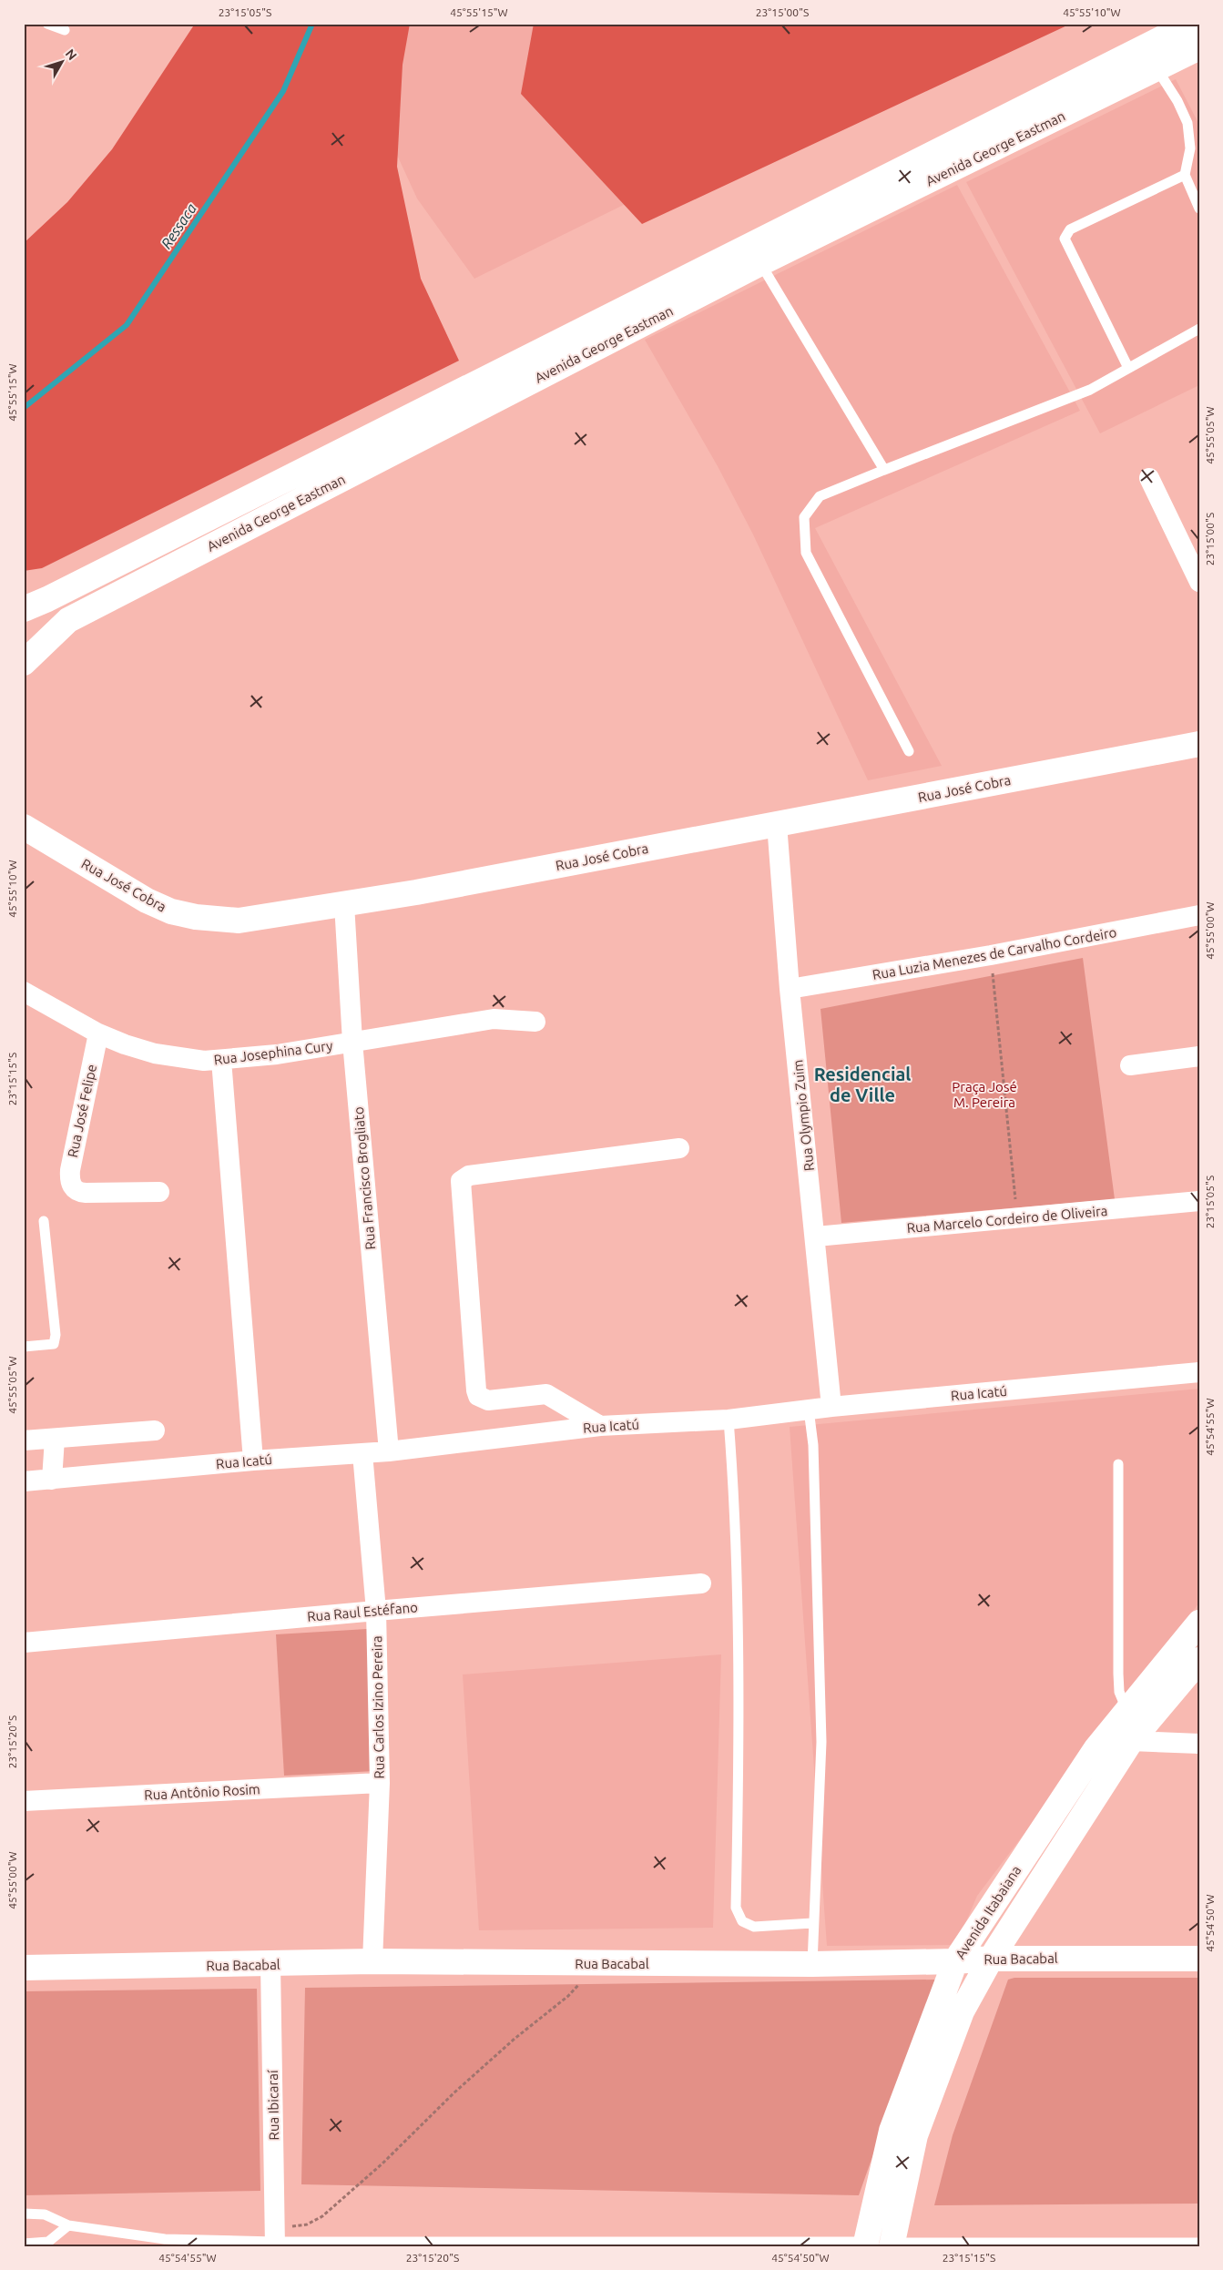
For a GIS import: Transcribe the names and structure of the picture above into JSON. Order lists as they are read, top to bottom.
{
  "streets": {
    "street": [
      "Avenida George Eastman",
      "Rua José Cobra",
      "Rua Luzia Menezes de Carvalho Cordeiro",
      "Rua Josephina Cury",
      "Rua José Felipe",
      "Rua Olympio Zuim",
      "Rua Francisco Brogliato",
      "Rua Marcelo Cordeiro de Oliveira",
      "Rua Icatú",
      "Rua Raul Estéfano",
      "Rua Carlos Izino Pereira",
      "Rua Antônio Rosim",
      "Avenida Itabaiana",
      "Rua Bacabal",
      "Rua Ibicaraí"
    ]
  },
  "crossings": [
    ["Rua José Cobra", "Rua Olympio Zuim"],
    ["Rua José Cobra", "Rua Francisco Brogliato"],
    ["Rua Luzia Menezes de Carvalho Cordeiro", "Rua Olympio Zuim"],
    ["Rua Josephina Cury", "Rua José Felipe"],
    ["Rua Josephina Cury", "Rua Francisco Brogliato"],
    ["Rua Olympio Zuim", "Rua Marcelo Cordeiro de Oliveira"],
    ["Rua Olympio Zuim", "Rua Icatú"],
    ["Rua Francisco Brogliato", "Rua Icatú"],
    ["Rua Icatú", "Rua Carlos Izino Pereira"],
    ["Rua Raul Estéfano", "Rua Carlos Izino Pereira"],
    ["Rua Carlos Izino Pereira", "Rua Antônio Rosim"],
    ["Rua Carlos Izino Pereira", "Rua Bacabal"],
    ["Avenida Itabaiana", "Rua Bacabal"],
    ["Rua Bacabal", "Rua Ibicaraí"]
  ],
  "districts": ["Residencial de Ville"],
  "water": ["Ressaca"],
  "parks": ["Praça José M. Pereira"],
  "north": "top right",
  "coordinates": [
    "23°15'05\"S",
    "45°55'15\"W",
    "23°15'00\"S",
    "45°55'10\"W",
    "45°55'05\"W",
    "45°55'00\"W",
    "23°15'15\"S",
    "45°54'55\"W",
    "23°15'20\"S",
    "45°54'50\"W"
  ]
}
